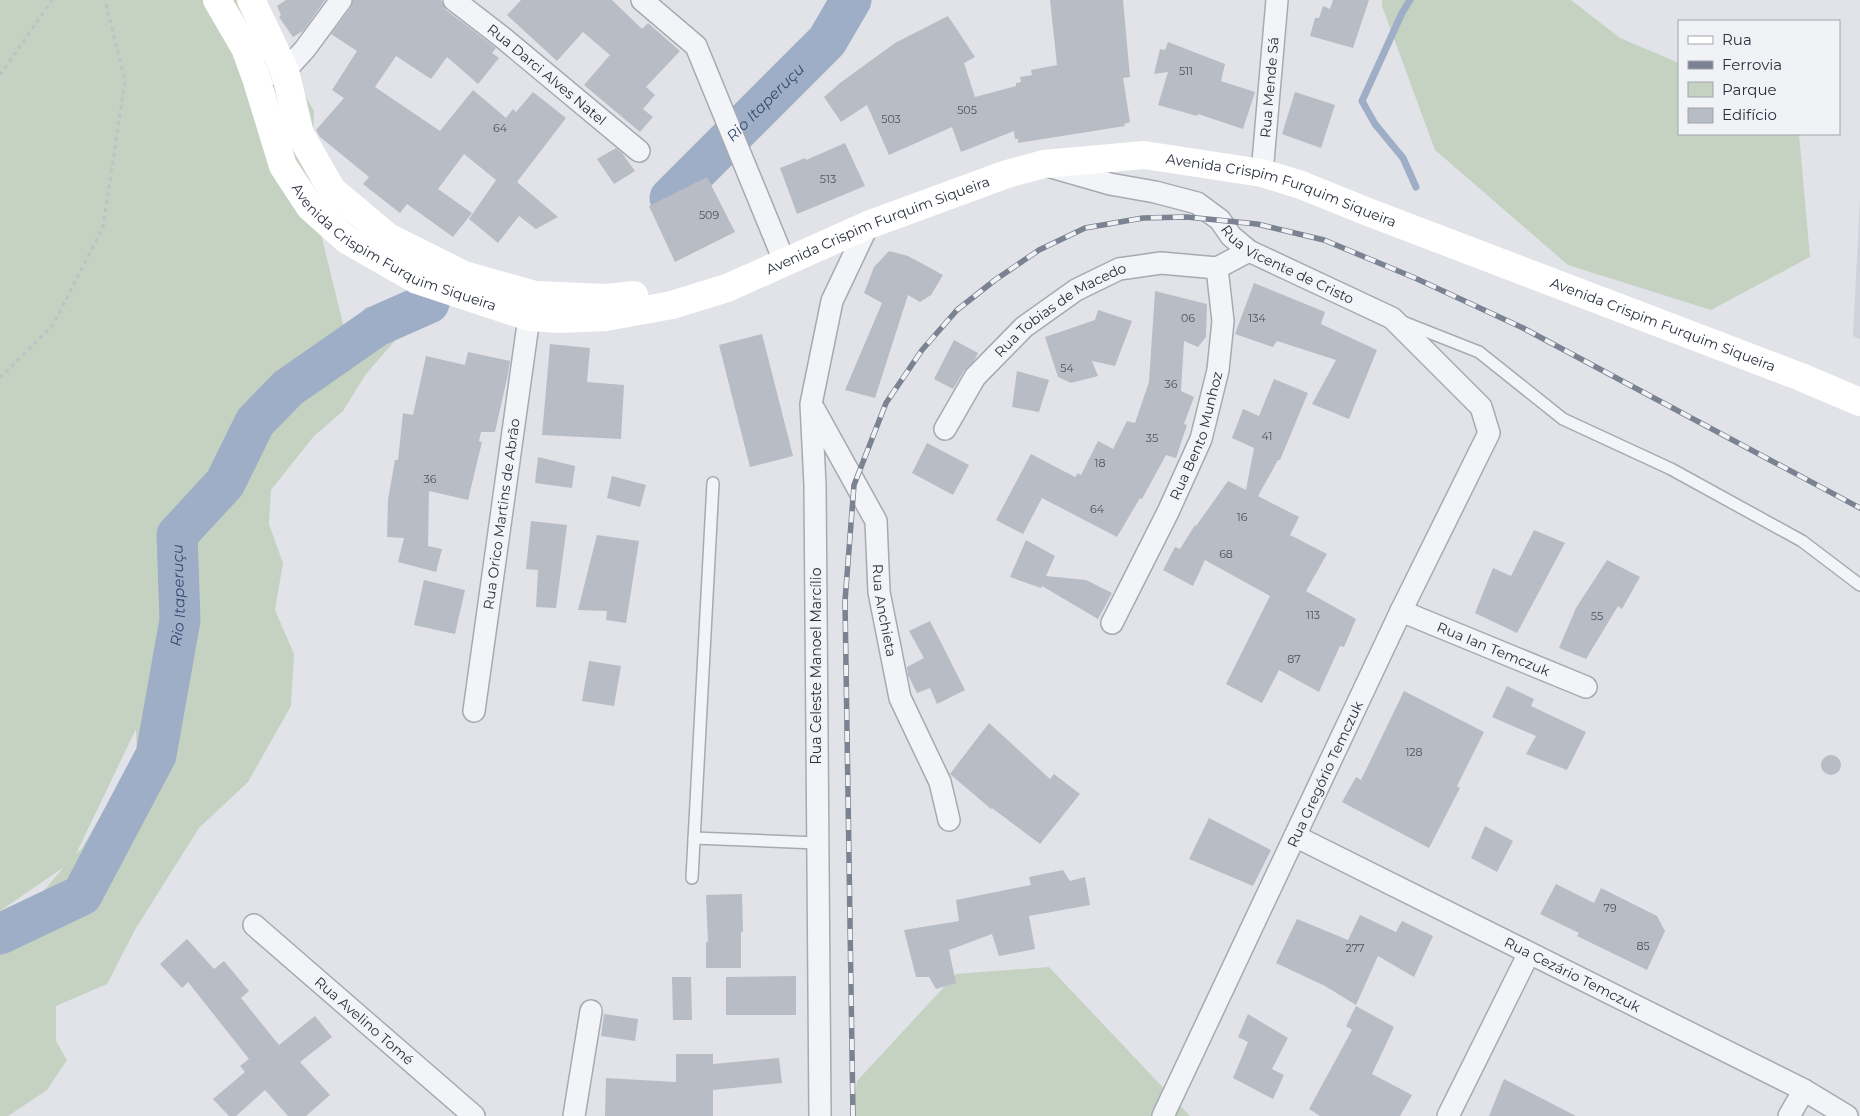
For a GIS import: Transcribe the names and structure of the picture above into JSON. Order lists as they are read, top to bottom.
{
  "streets": {
    "main road": ["Avenida Crispim Furquim Siqueira"],
    "street": [
      "Rua Darci Alves Natel",
      "Rua Mende Sá",
      "Rua Vicente de Cristo",
      "Rua Tobias de Macedo",
      "Rua Bento Munhoz",
      "Rua Orico Martins de Abrão",
      "Rua Anchieta",
      "Rua Ian Temczuk",
      "Rua Celeste Manoel Marcílio",
      "Rua Gregório Temczuk",
      "Rua Cezário Temczuk",
      "Rua Avelino Tomé"
    ]
  },
  "crossings": [
    ["Rua Mende Sá", "Avenida Crispim Furquim Siqueira"],
    ["Avenida Crispim Furquim Siqueira", "Rua Vicente de Cristo"],
    ["Avenida Crispim Furquim Siqueira", "Rua Orico Martins de Abrão"],
    ["Avenida Crispim Furquim Siqueira", "Rua Celeste Manoel Marcílio"],
    ["Rua Vicente de Cristo", "Rua Gregório Temczuk"],
    ["Rua Tobias de Macedo", "Rua Bento Munhoz"],
    ["Rua Anchieta", "Rua Celeste Manoel Marcílio"],
    ["Rua Ian Temczuk", "Rua Gregório Temczuk"],
    ["Rua Gregório Temczuk", "Rua Cezário Temczuk"]
  ],
  "water": ["Rio Itaperuçu"],
  "house_numbers": [
    "511",
    "505",
    "503",
    "64",
    "513",
    "509",
    "06",
    "134",
    "54",
    "36",
    "41",
    "35",
    "18",
    "36",
    "64",
    "16",
    "68",
    "113",
    "55",
    "87",
    "128",
    "79",
    "85",
    "277"
  ],
  "legend": [
    "Rua",
    "Ferrovia",
    "Parque",
    "Edifício"
  ]
}
